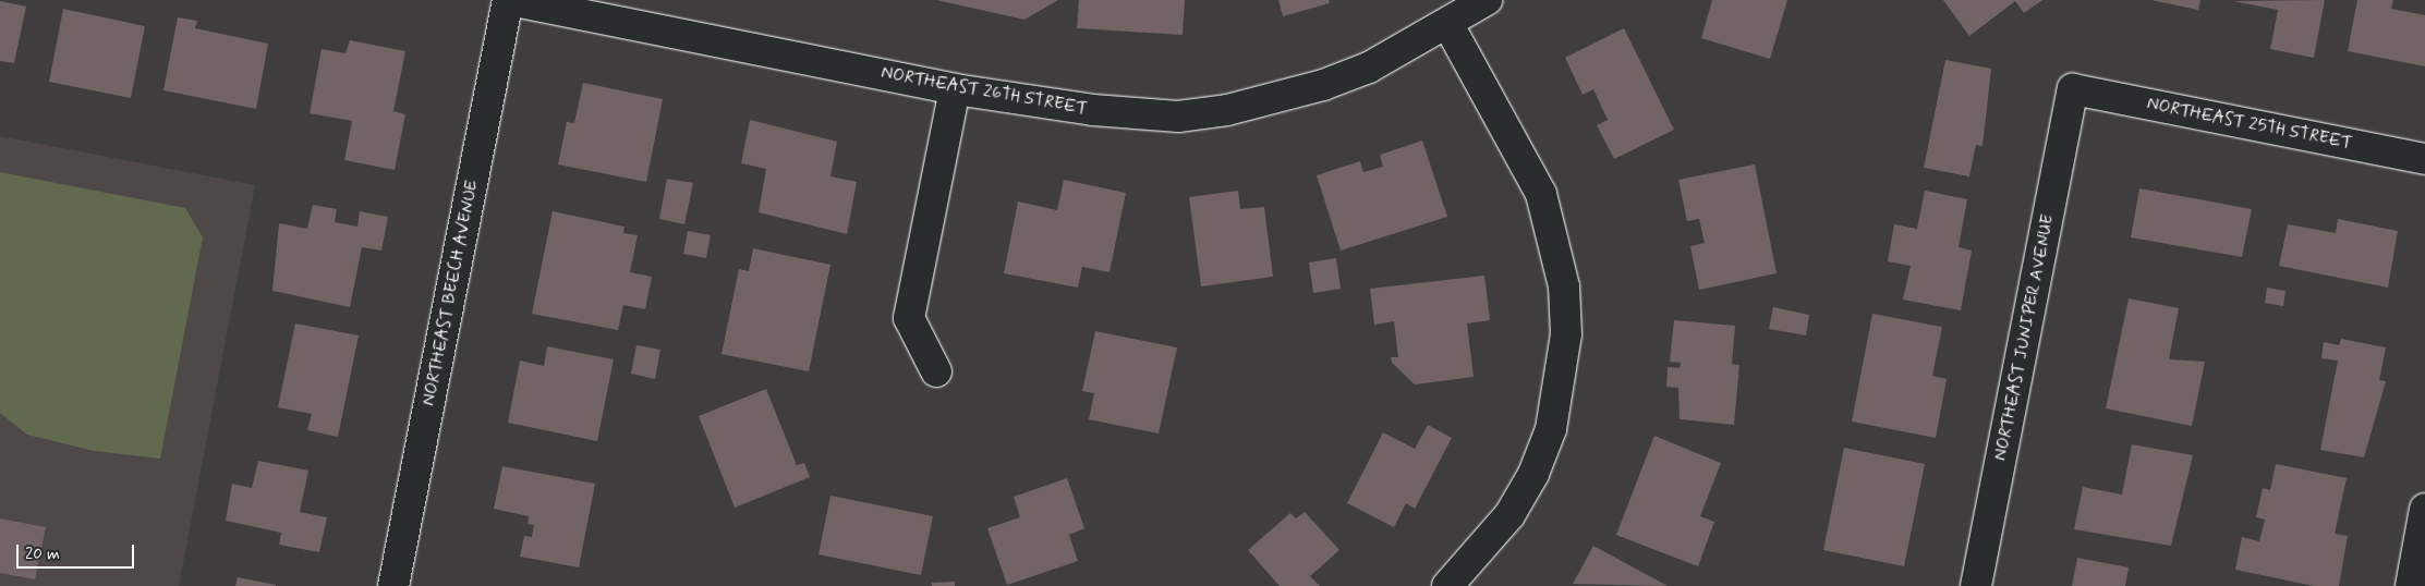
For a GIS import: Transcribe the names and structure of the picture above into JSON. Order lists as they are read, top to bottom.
{
  "streets": {
    "street": [
      "NORTHEAST 26TH STREET",
      "NORTHEAST 25TH STREET",
      "NORTHEAST BEECH AVENUE",
      "NORTHEAST JUNIPER AVENUE"
    ]
  },
  "crossings": [
    ["NORTHEAST 26TH STREET", "NORTHEAST BEECH AVENUE"],
    ["NORTHEAST 25TH STREET", "NORTHEAST JUNIPER AVENUE"]
  ],
  "scale_bar": "20 m"
}
